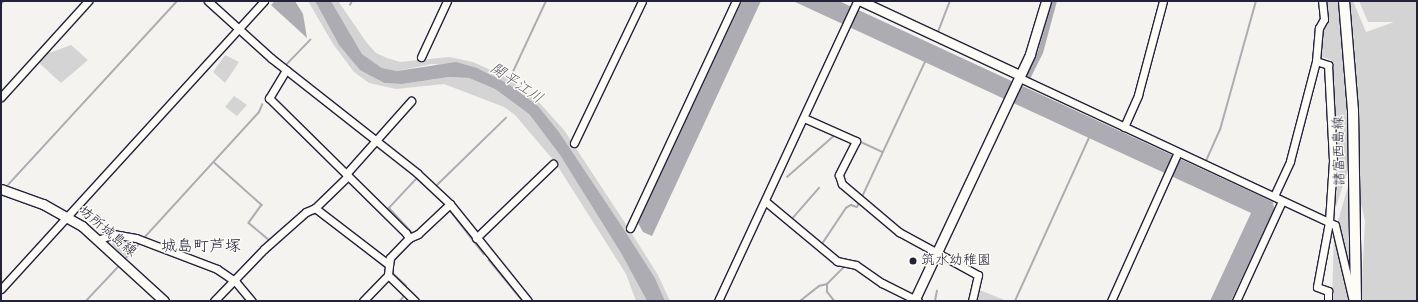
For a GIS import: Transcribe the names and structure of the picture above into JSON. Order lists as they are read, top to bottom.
{
  "streets": {
    "main road": ["諸富西島線"],
    "street": ["坊所城島線"]
  },
  "districts": ["城島町芦塚"],
  "water": ["開平江川"],
  "places": ["筑水幼稚園"]
}
